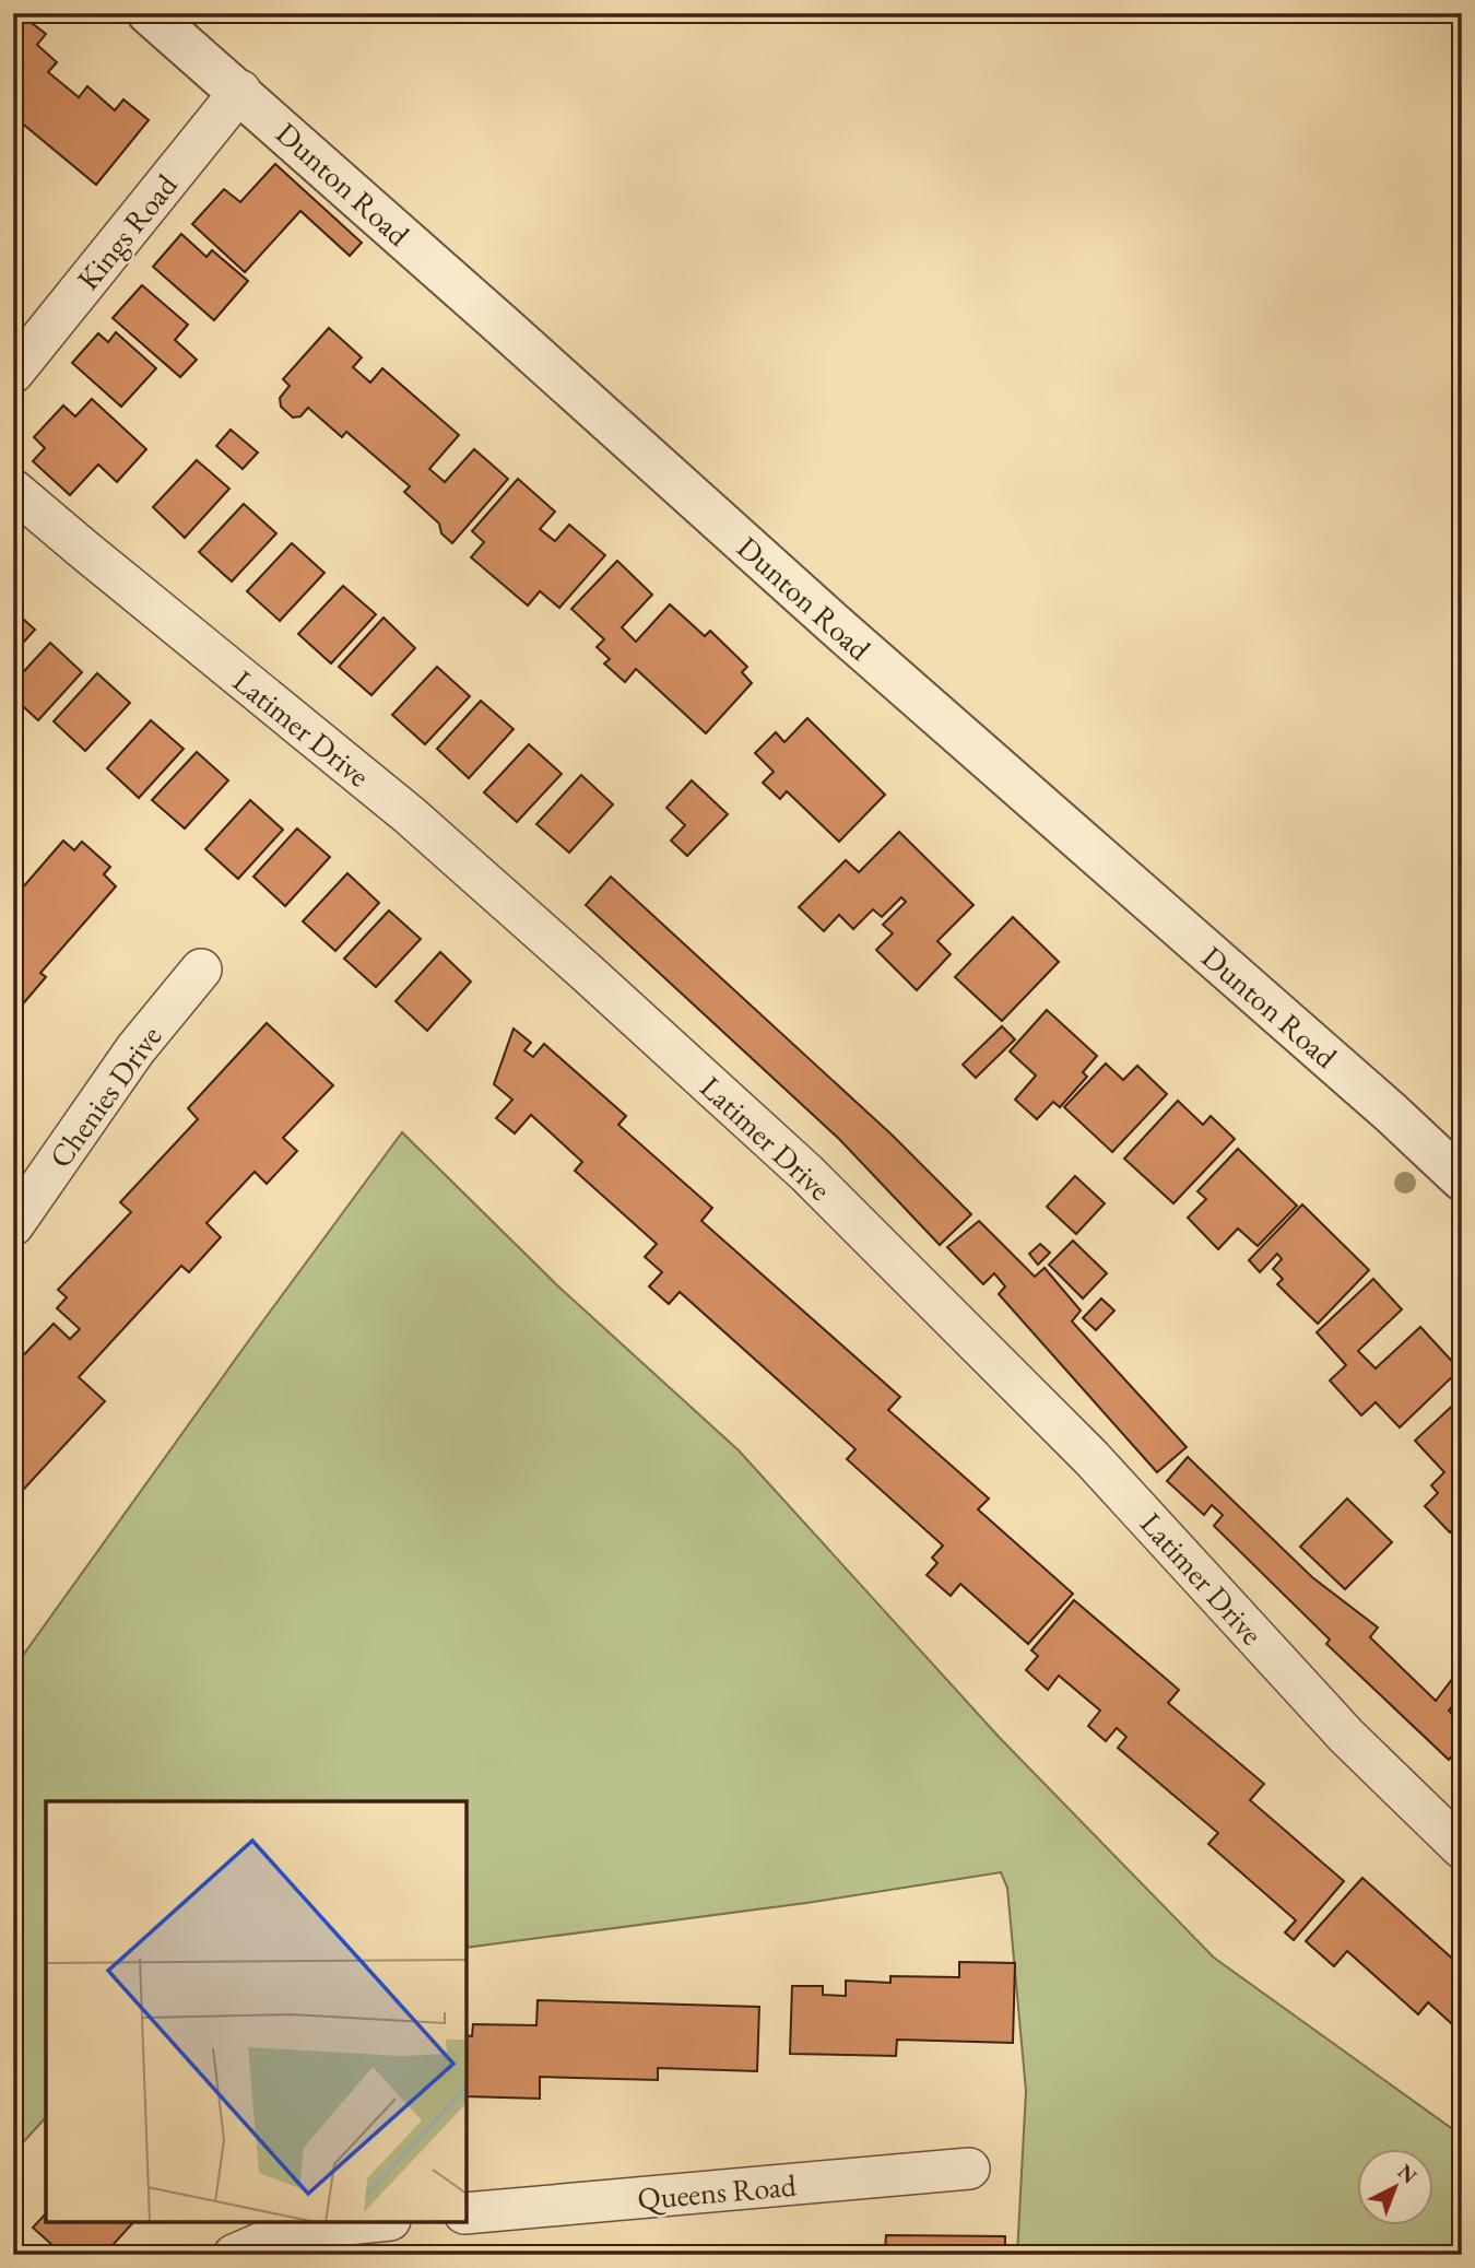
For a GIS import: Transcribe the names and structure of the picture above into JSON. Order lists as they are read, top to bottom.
{
  "streets": {
    "street": [
      "Dunton Road",
      "Kings Road",
      "Latimer Drive",
      "Chenies Drive",
      "Queens Road"
    ]
  },
  "crossings": [
    ["Dunton Road", "Kings Road"]
  ],
  "north": "top right"
}
